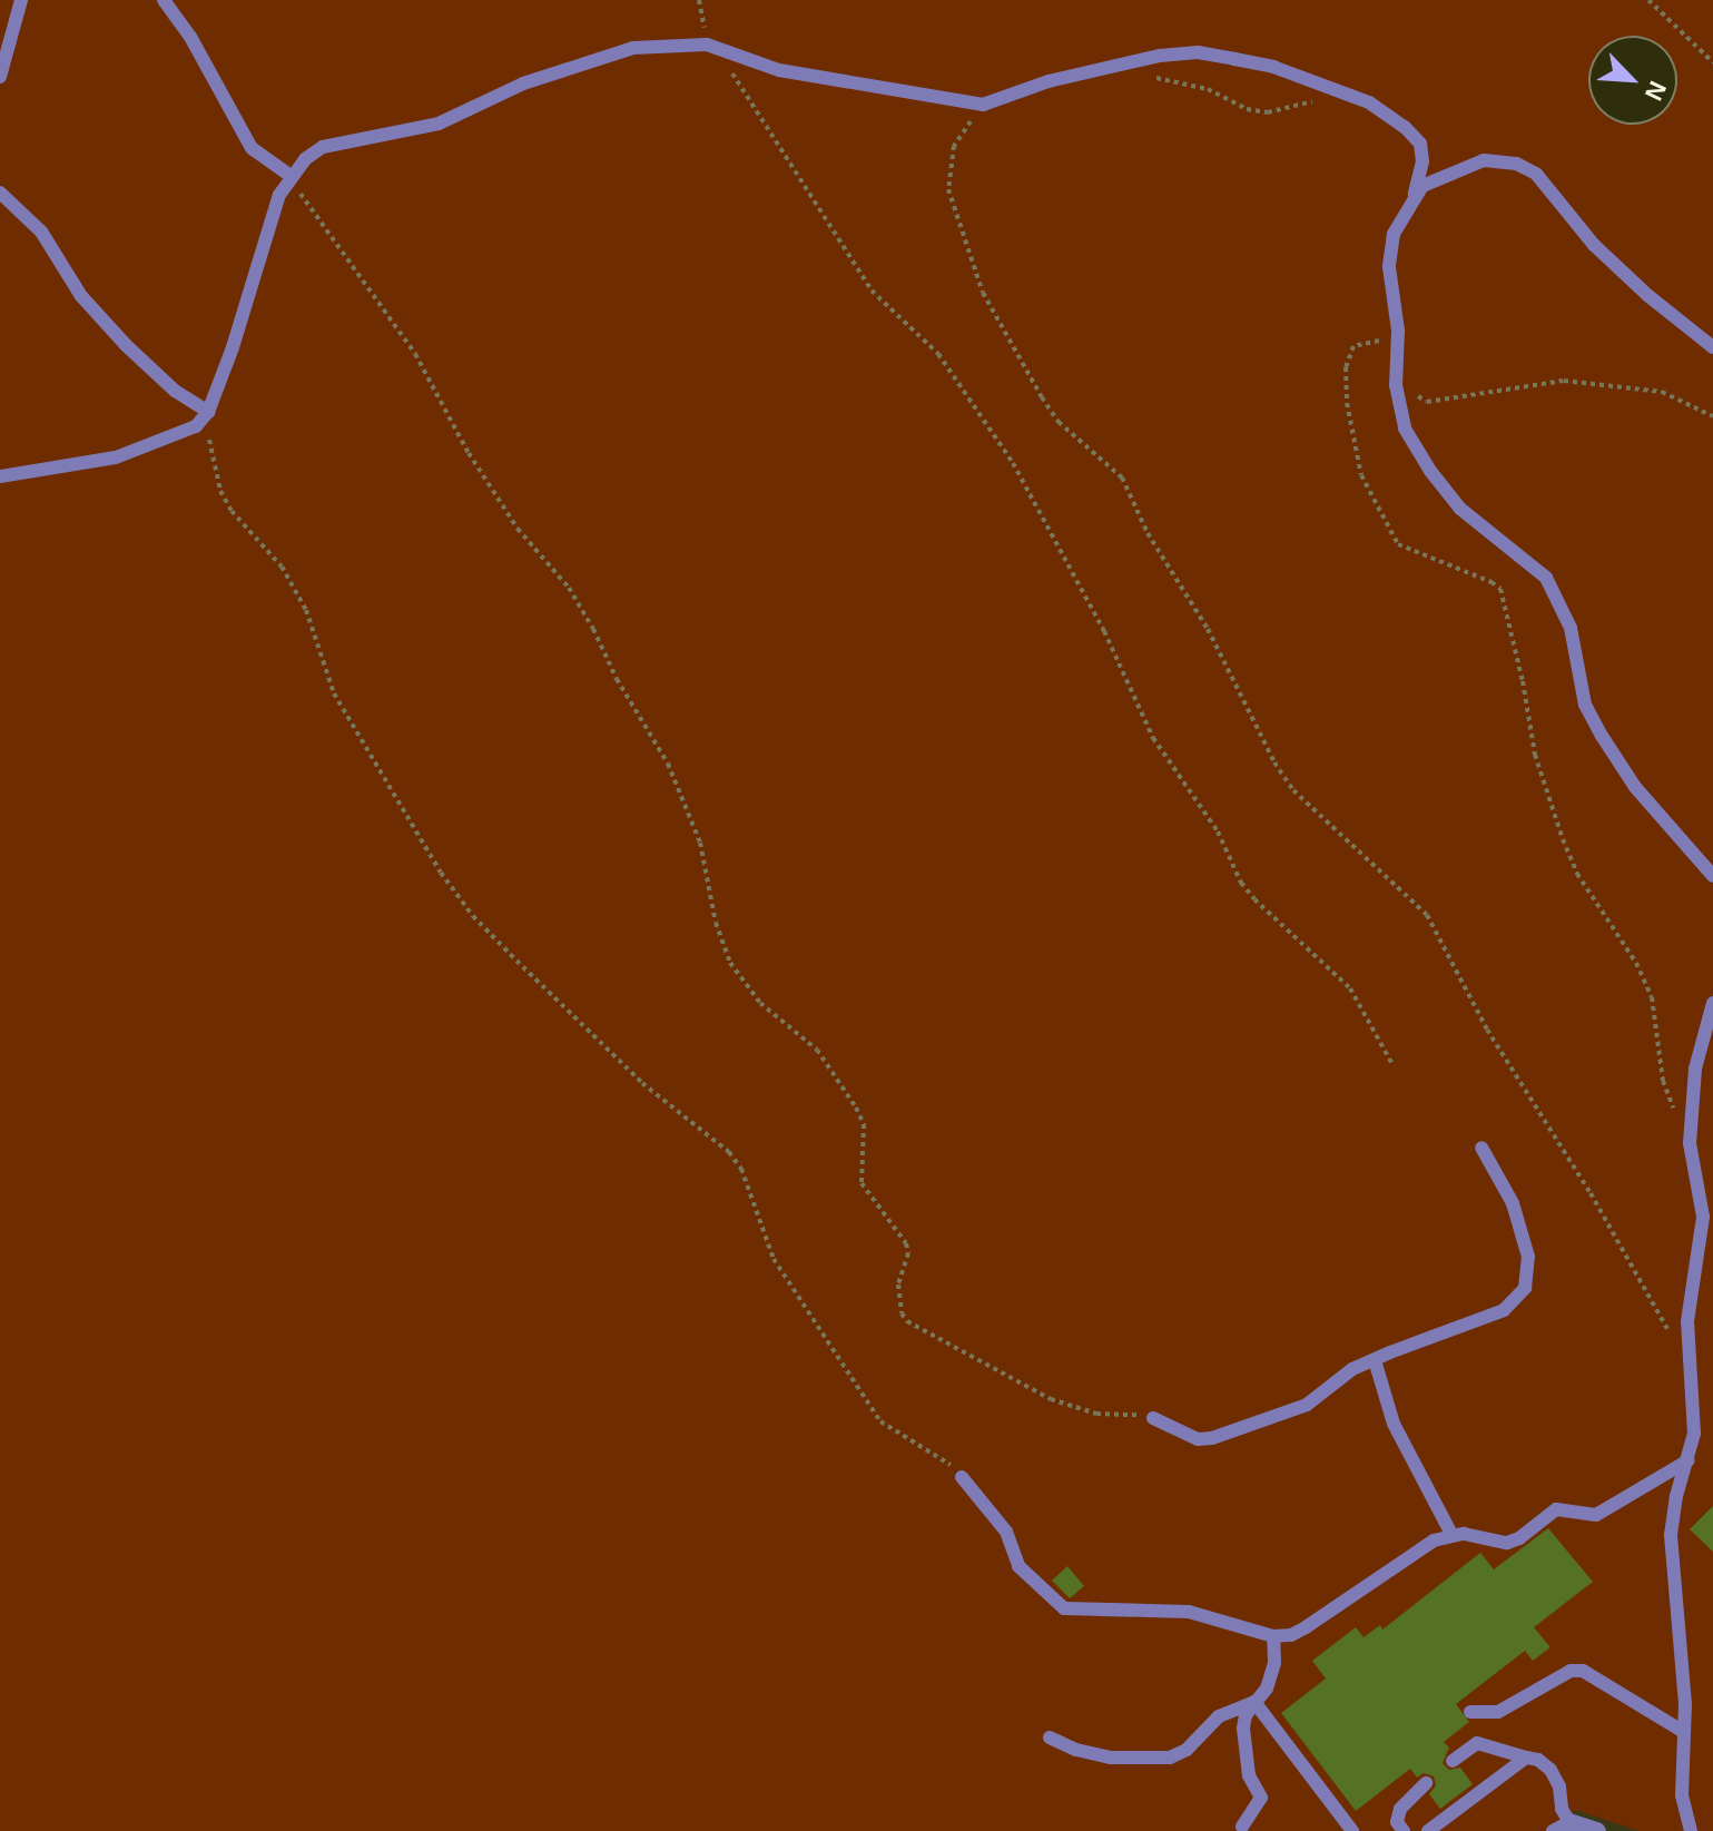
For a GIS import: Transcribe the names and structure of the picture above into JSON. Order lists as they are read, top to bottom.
{
  "north": "bottom right"
}
